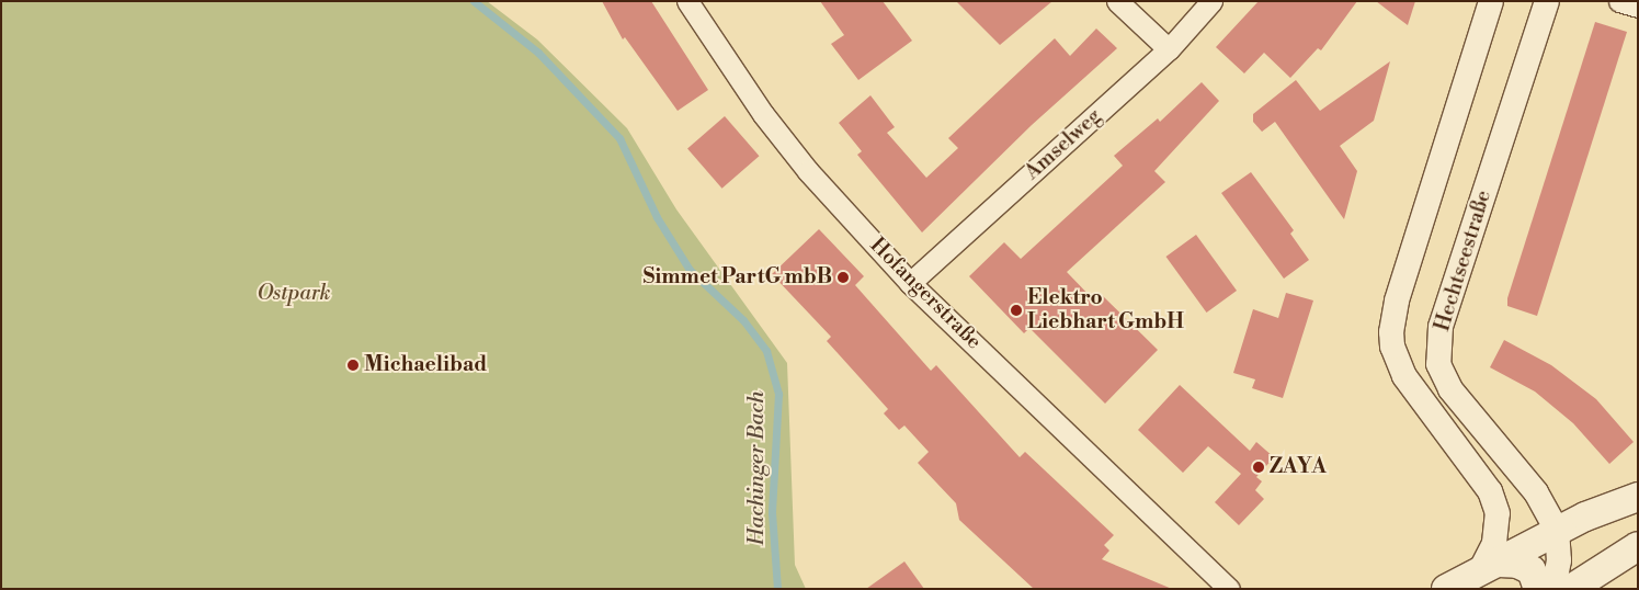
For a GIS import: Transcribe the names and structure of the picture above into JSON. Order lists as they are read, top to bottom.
{
  "streets": {
    "street": ["Amselweg", "Hechtseestraße", "Hofangerstraße"]
  },
  "crossings": [
    ["Amselweg", "Hofangerstraße"]
  ],
  "water": ["Hachinger Bach"],
  "parks": ["Ostpark"],
  "places": [
    "Simmet PartG mbB",
    "Elektro Liebhart GmbH",
    "Michaelibad",
    "ZAYA"
  ]
}
